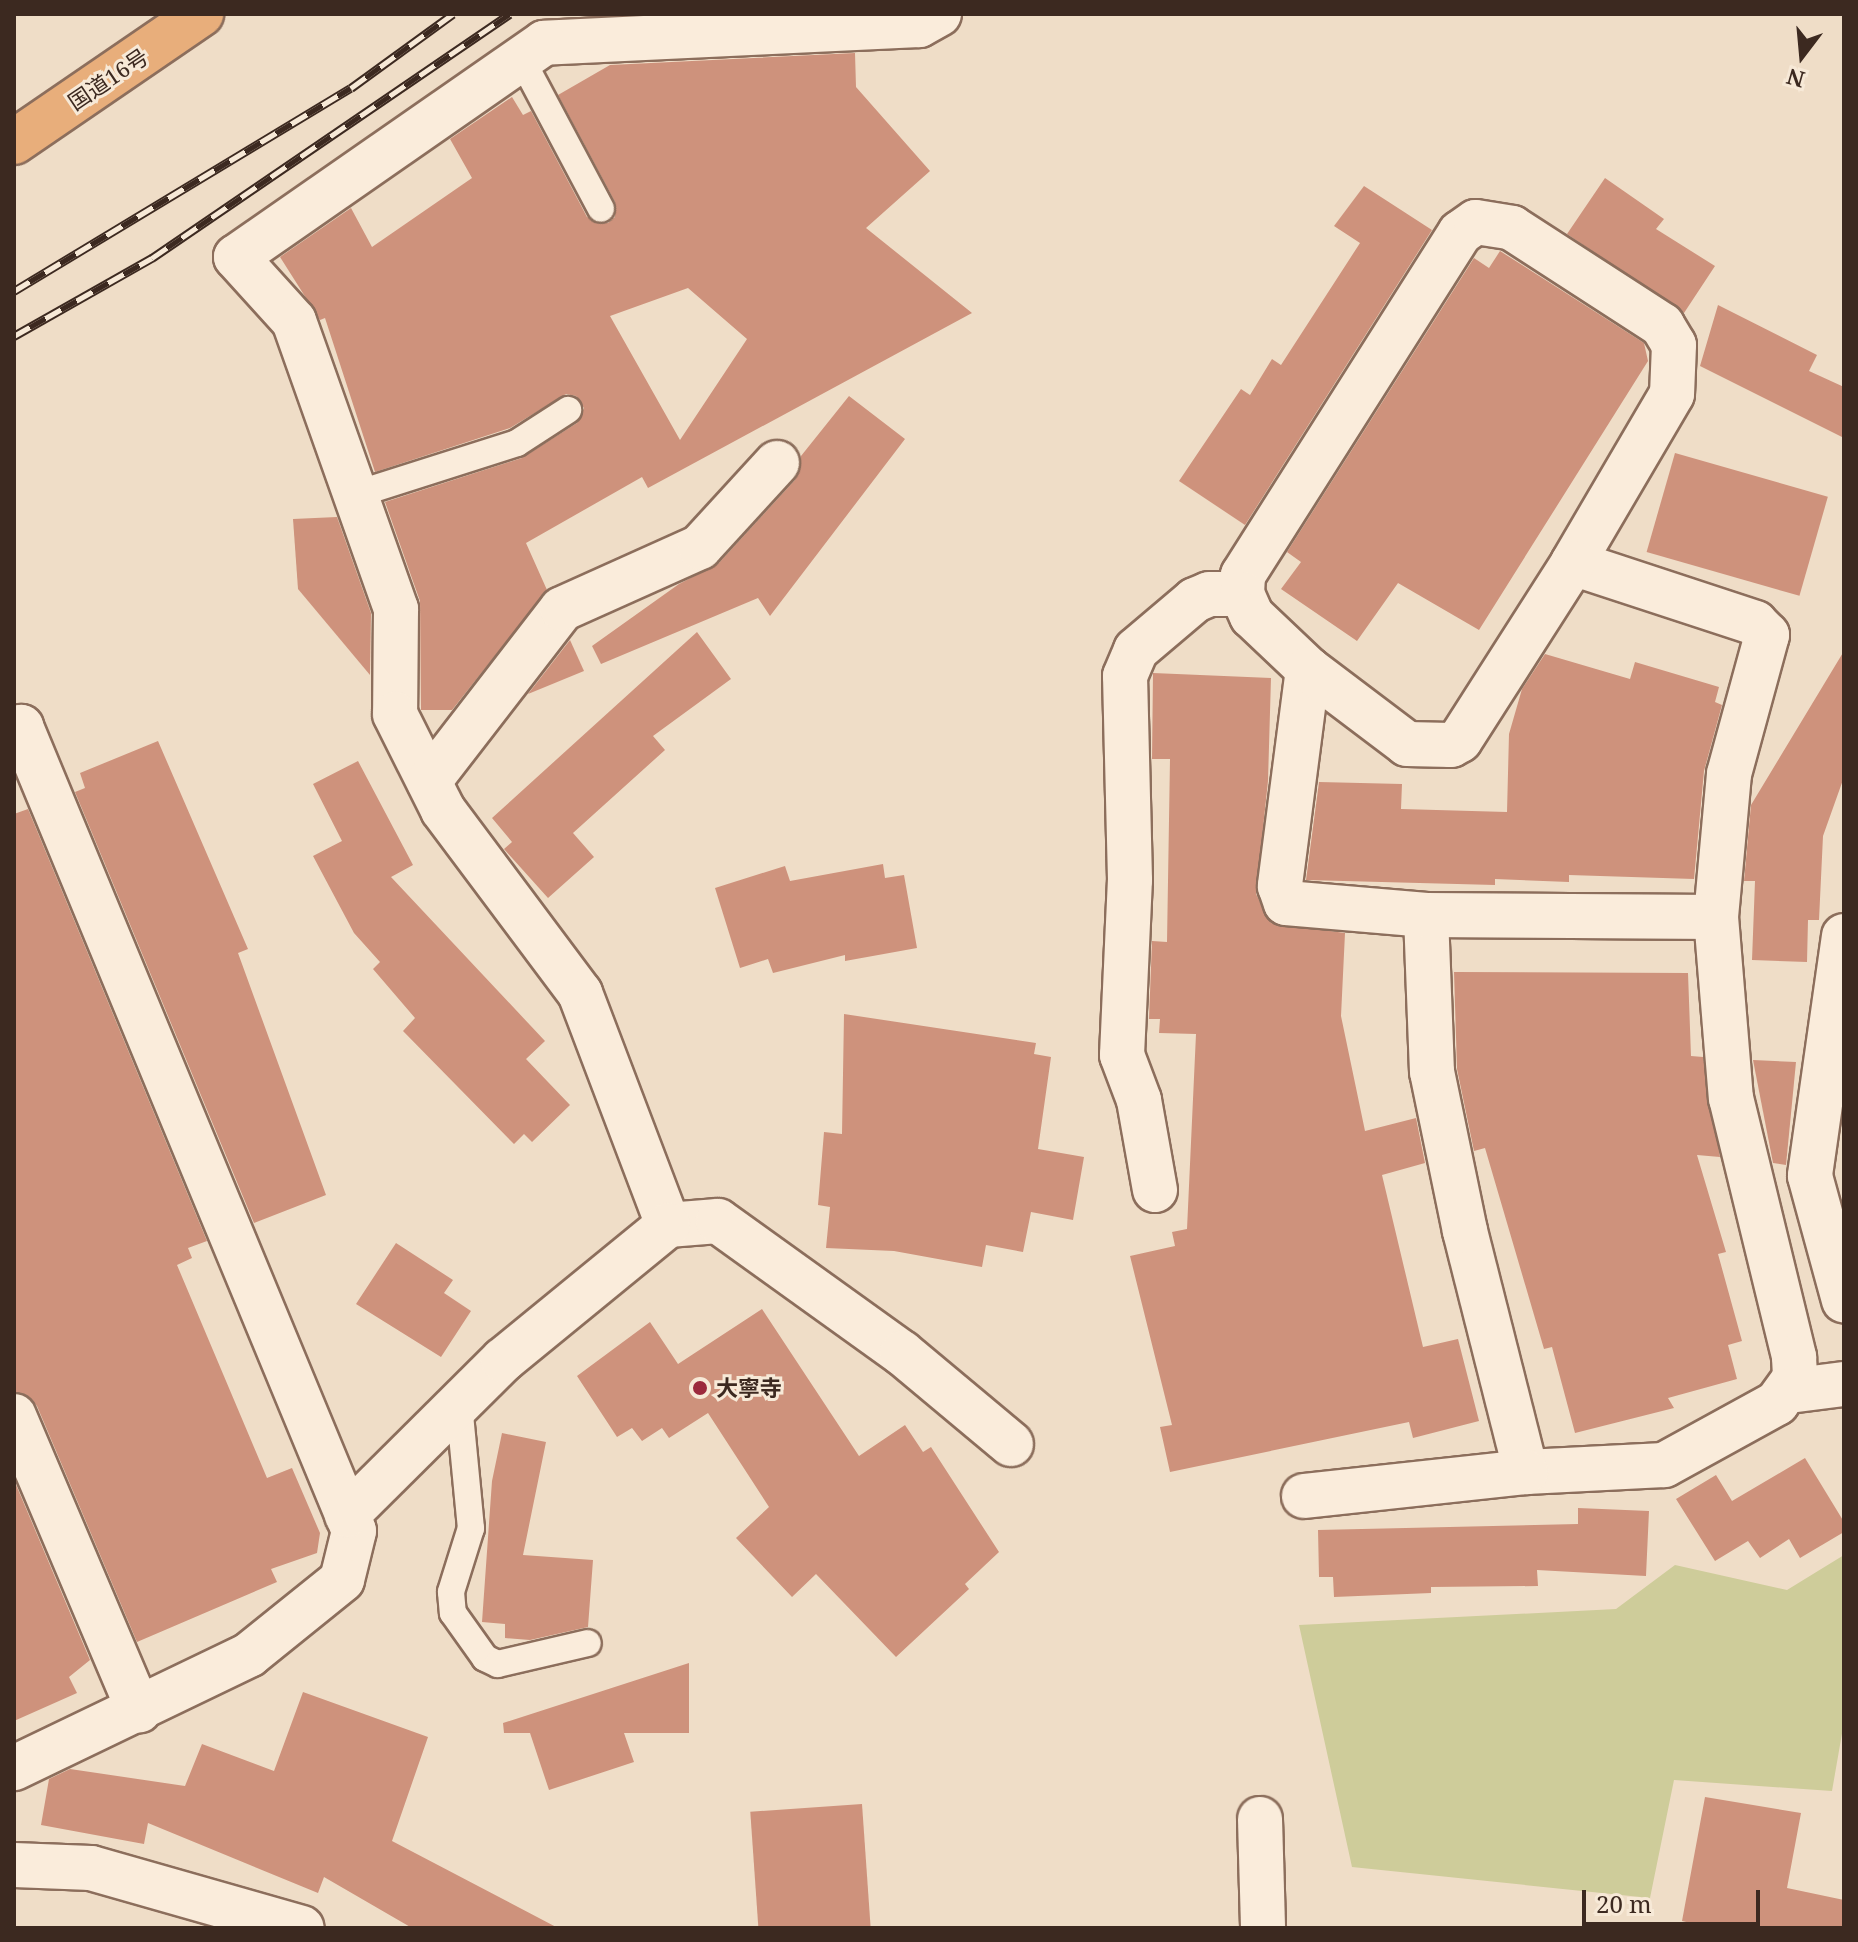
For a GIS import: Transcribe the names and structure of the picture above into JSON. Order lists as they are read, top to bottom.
{
  "streets": {
    "highway": ["国道16号"]
  },
  "places": ["大寧寺"],
  "scale_bar": "20 m",
  "north": "bottom"
}
